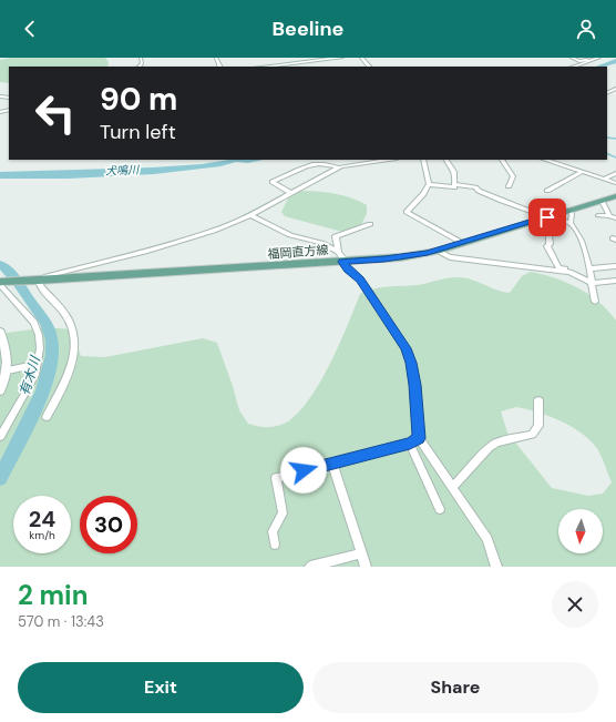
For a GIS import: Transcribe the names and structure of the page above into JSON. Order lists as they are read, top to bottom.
{
  "streets": {
    "main road": ["福岡直方線"]
  },
  "water": ["犬鳴川", "有木川"],
  "north": "bottom",
  "page": {
    "header": "Beeline",
    "turn": ["90 m", "Turn left"],
    "speed": "24 km/h",
    "limit": "30",
    "heading": ["2 min", "570 m · 13:43"],
    "buttons": ["Exit", "Share"]
  }
}
